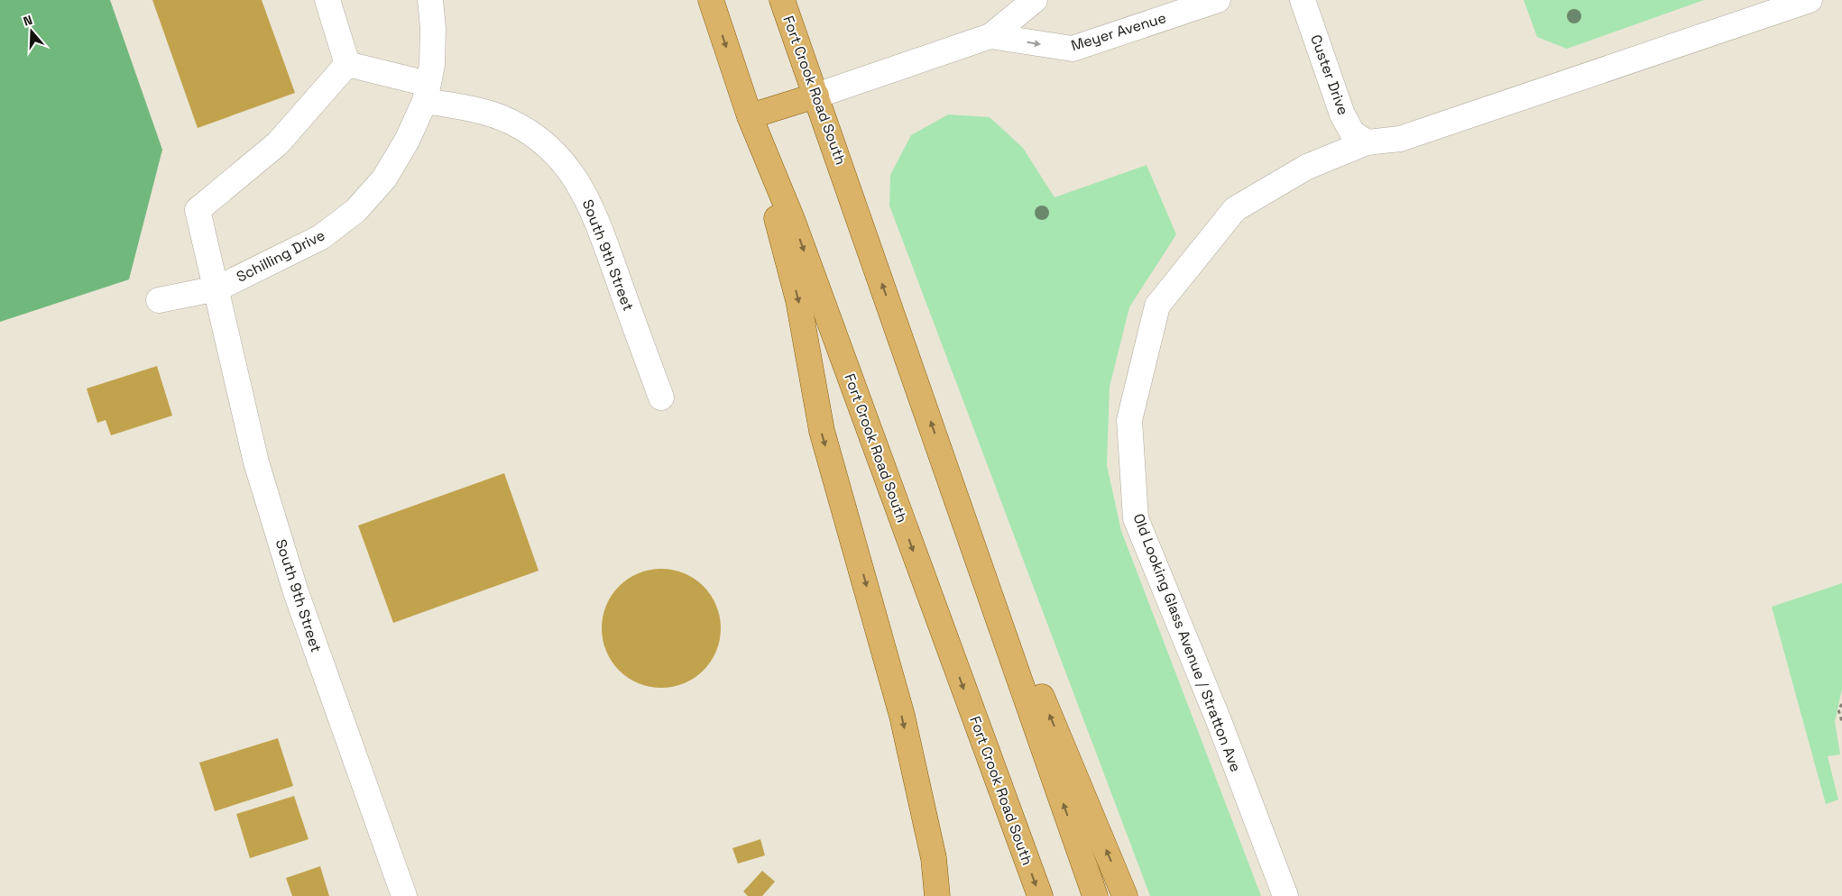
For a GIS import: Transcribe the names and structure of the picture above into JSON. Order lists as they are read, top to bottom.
{
  "streets": {
    "main road": ["Fort Crook Road South"],
    "street": [
      "Meyer Avenue",
      "Custer Drive",
      "South 9th Street",
      "Schilling Drive",
      "Old Looking Glass Avenue / Stratton Ave"
    ]
  },
  "crossings": [
    ["Meyer Avenue", "Fort Crook Road South"],
    ["Custer Drive", "Old Looking Glass Avenue / Stratton Ave"],
    ["South 9th Street", "Schilling Drive"]
  ],
  "one_way": ["Meyer Avenue"],
  "north": "top"
}
